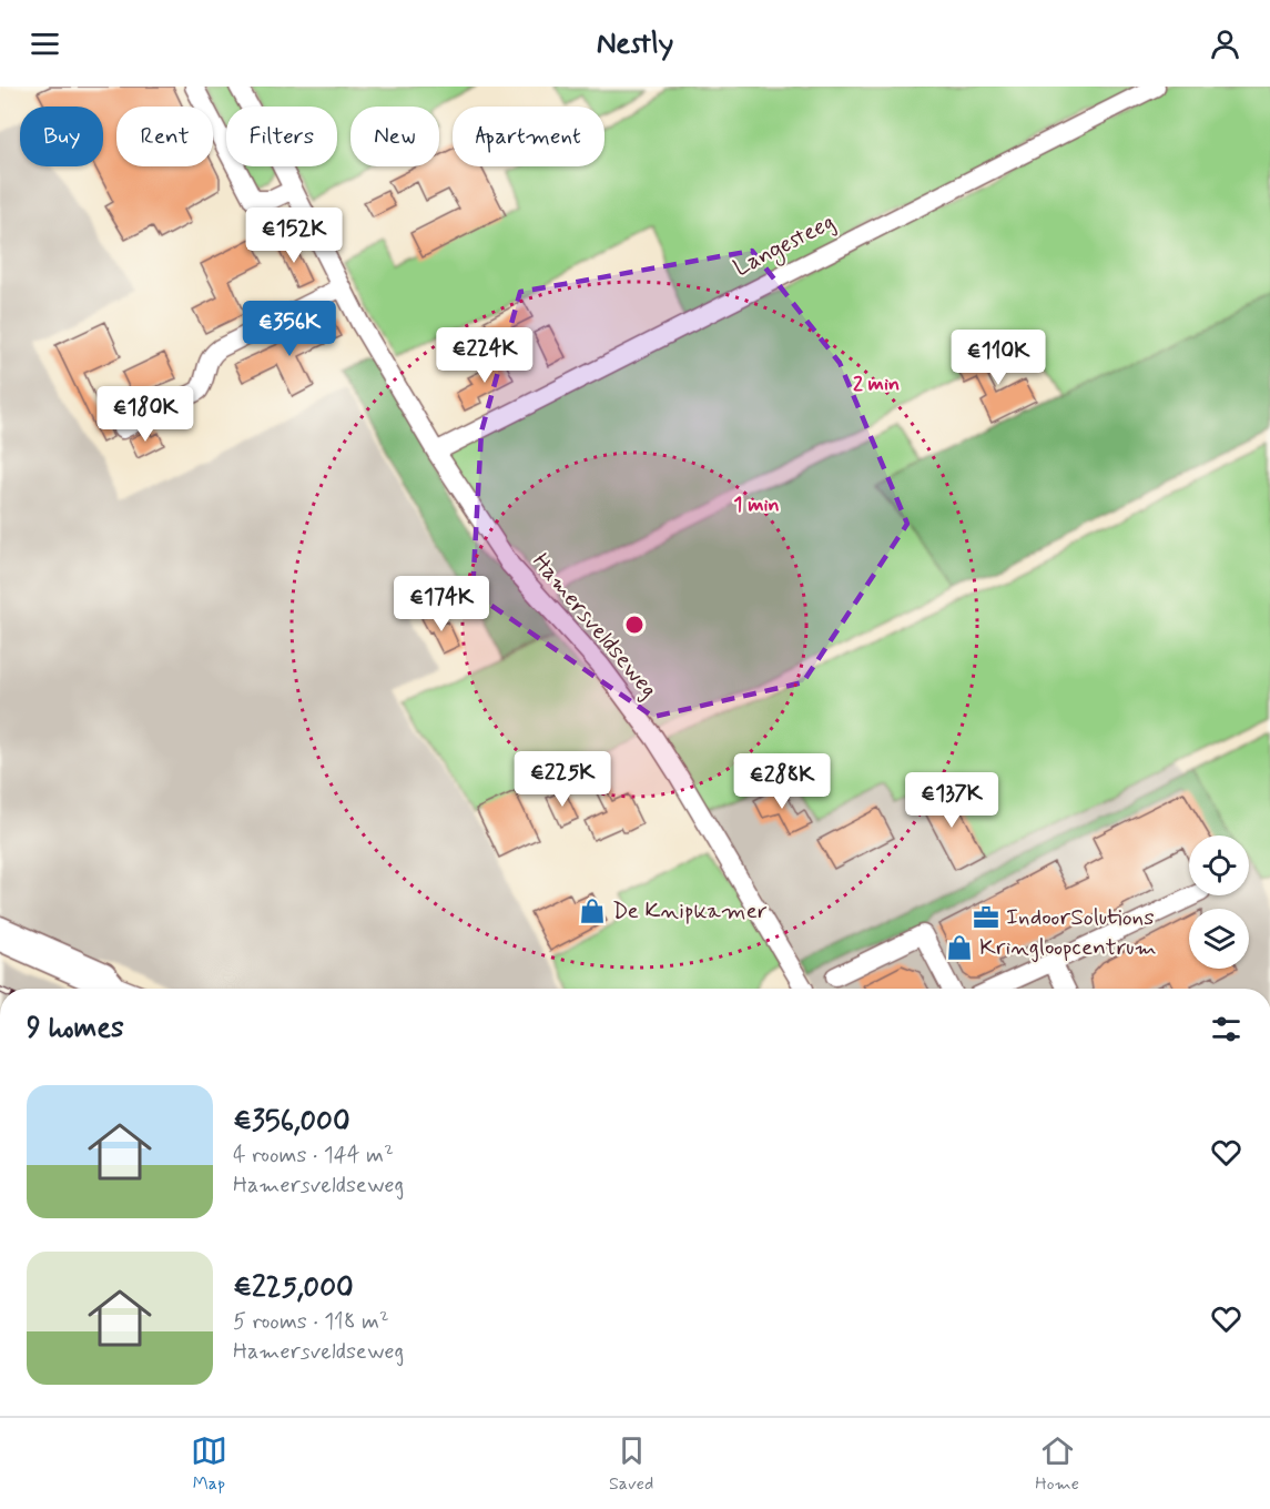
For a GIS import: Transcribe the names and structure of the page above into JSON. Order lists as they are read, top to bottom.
{
  "streets": {
    "street": ["Langesteeg", "Hamersveldseweg"]
  },
  "crossings": [
    ["Langesteeg", "Hamersveldseweg"]
  ],
  "places": {
    "shop": ["De Knipkamer", "Kringloopcentrum"],
    "office": ["IndoorSolutions"]
  },
  "page": {
    "header": "Nestly",
    "chip": [
      "Buy",
      "Rent",
      "Filters",
      "New",
      "Apartment"
    ],
    "price": [
      "€152K",
      "€356K",
      "€224K",
      "€110K",
      "€180K",
      "€174K",
      "€225K",
      "€288K",
      "€137K"
    ],
    "heading": "9 homes",
    "list": [
      {
        "name": "€356,000",
        "note": "4 rooms · 144 m² · Hamersveldseweg"
      },
      {
        "name": "€225,000",
        "note": "5 rooms · 118 m² · Hamersveldseweg"
      }
    ],
    "tabs": ["Map", "Saved", "Home"]
  },
  "rings": ["2 min", "1 min"]
}
